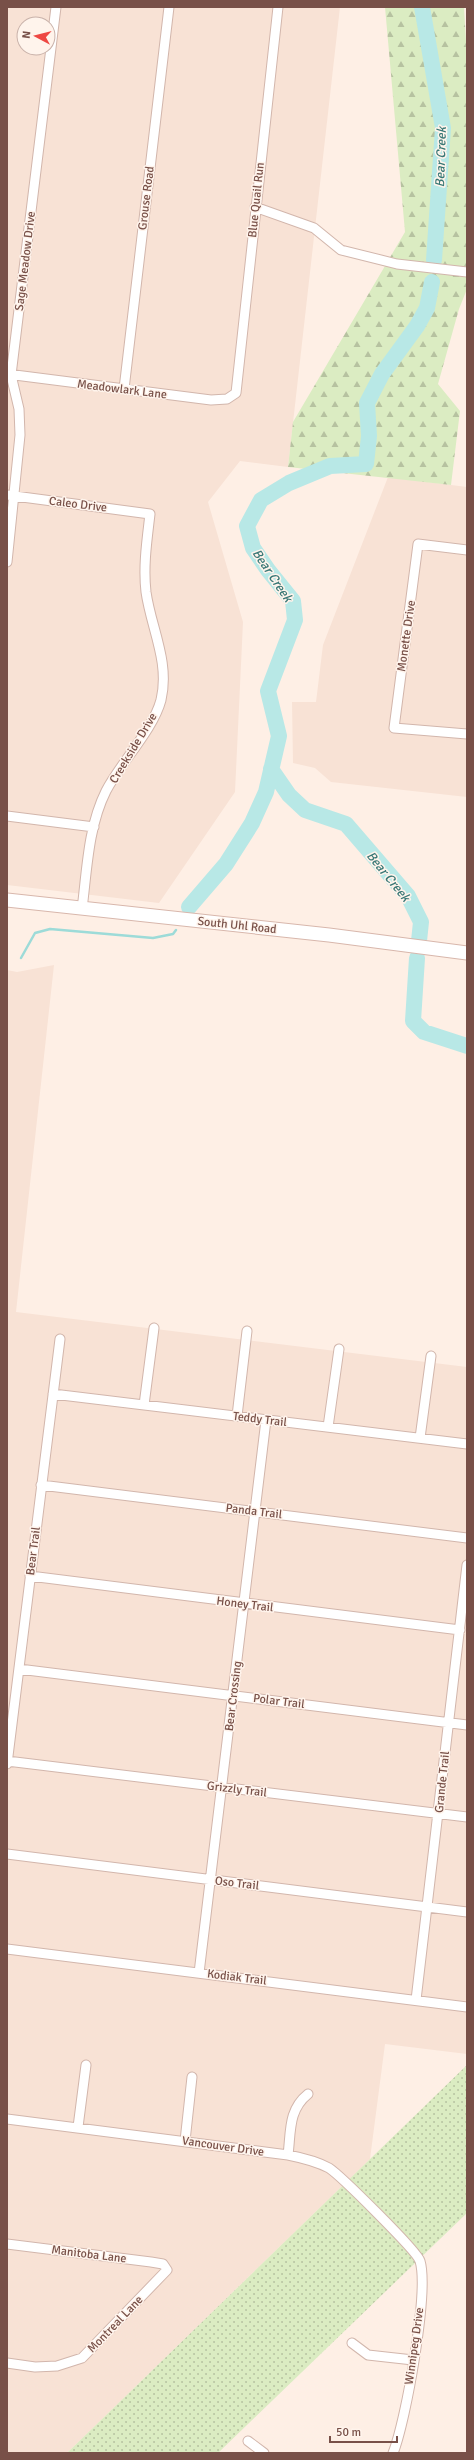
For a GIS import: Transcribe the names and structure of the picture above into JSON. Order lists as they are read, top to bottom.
{
  "streets": {
    "main road": ["South Uhl Road"],
    "street": [
      "Grouse Road",
      "Blue Quail Run",
      "Sage Meadow Drive",
      "Meadowlark Lane",
      "Caleo Drive",
      "Monette Drive",
      "Creekside Drive",
      "Teddy Trail",
      "Panda Trail",
      "Bear Trail",
      "Honey Trail",
      "Bear Crossing",
      "Polar Trail",
      "Grande Trail",
      "Grizzly Trail",
      "Oso Trail",
      "Kodiak Trail",
      "Vancouver Drive",
      "Manitoba Lane",
      "Montreal Lane",
      "Winnipeg Drive"
    ]
  },
  "crossings": [
    ["Grouse Road", "Meadowlark Lane"],
    ["Blue Quail Run", "Meadowlark Lane"],
    ["Sage Meadow Drive", "Meadowlark Lane"],
    ["Sage Meadow Drive", "Caleo Drive"],
    ["Caleo Drive", "Creekside Drive"],
    ["Creekside Drive", "South Uhl Road"],
    ["Teddy Trail", "Bear Trail"],
    ["Teddy Trail", "Bear Crossing"],
    ["Panda Trail", "Bear Trail"],
    ["Panda Trail", "Bear Crossing"],
    ["Bear Trail", "Honey Trail"],
    ["Bear Trail", "Polar Trail"],
    ["Bear Trail", "Grizzly Trail"],
    ["Honey Trail", "Bear Crossing"],
    ["Honey Trail", "Grande Trail"],
    ["Bear Crossing", "Polar Trail"],
    ["Bear Crossing", "Grizzly Trail"],
    ["Bear Crossing", "Oso Trail"],
    ["Bear Crossing", "Kodiak Trail"],
    ["Polar Trail", "Grande Trail"],
    ["Grande Trail", "Grizzly Trail"],
    ["Grande Trail", "Oso Trail"],
    ["Grande Trail", "Kodiak Trail"],
    ["Vancouver Drive", "Winnipeg Drive"],
    ["Manitoba Lane", "Montreal Lane"]
  ],
  "water": ["Bear Creek"],
  "scale_bar": "50 m",
  "north": "left"
}
